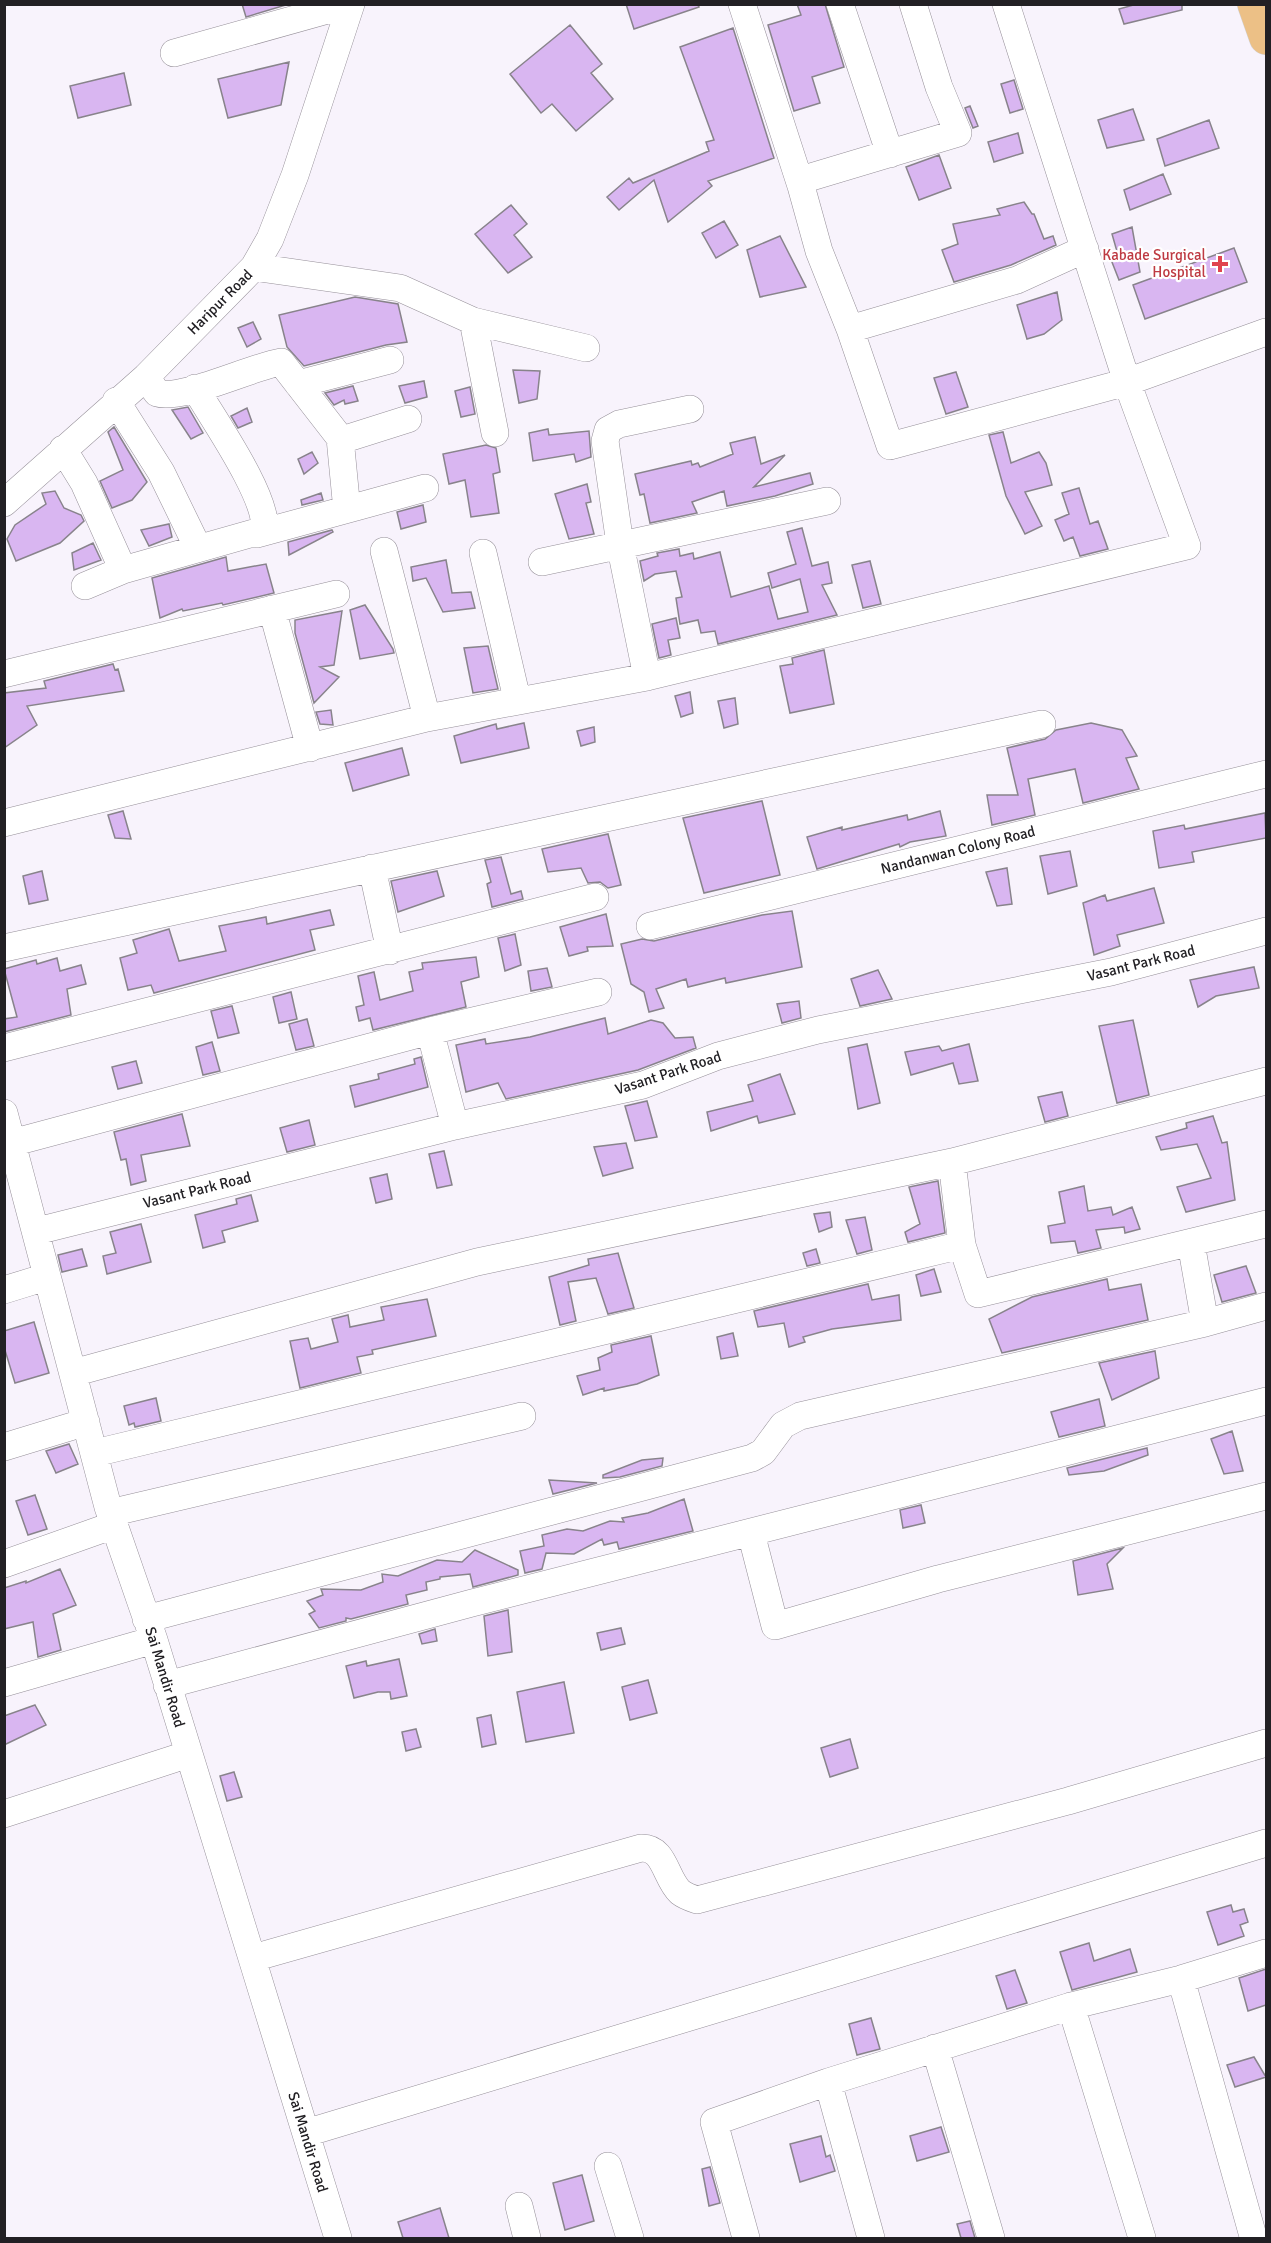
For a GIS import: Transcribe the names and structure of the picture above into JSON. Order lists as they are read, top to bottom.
{
  "streets": {
    "street": [
      "Haripur Road",
      "Nandanwan Colony Road",
      "Vasant Park Road",
      "Sai Mandir Road"
    ]
  },
  "crossings": [
    ["Vasant Park Road", "Sai Mandir Road"]
  ],
  "places": {
    "health": ["Kabade Surgical Hospital"]
  }
}
